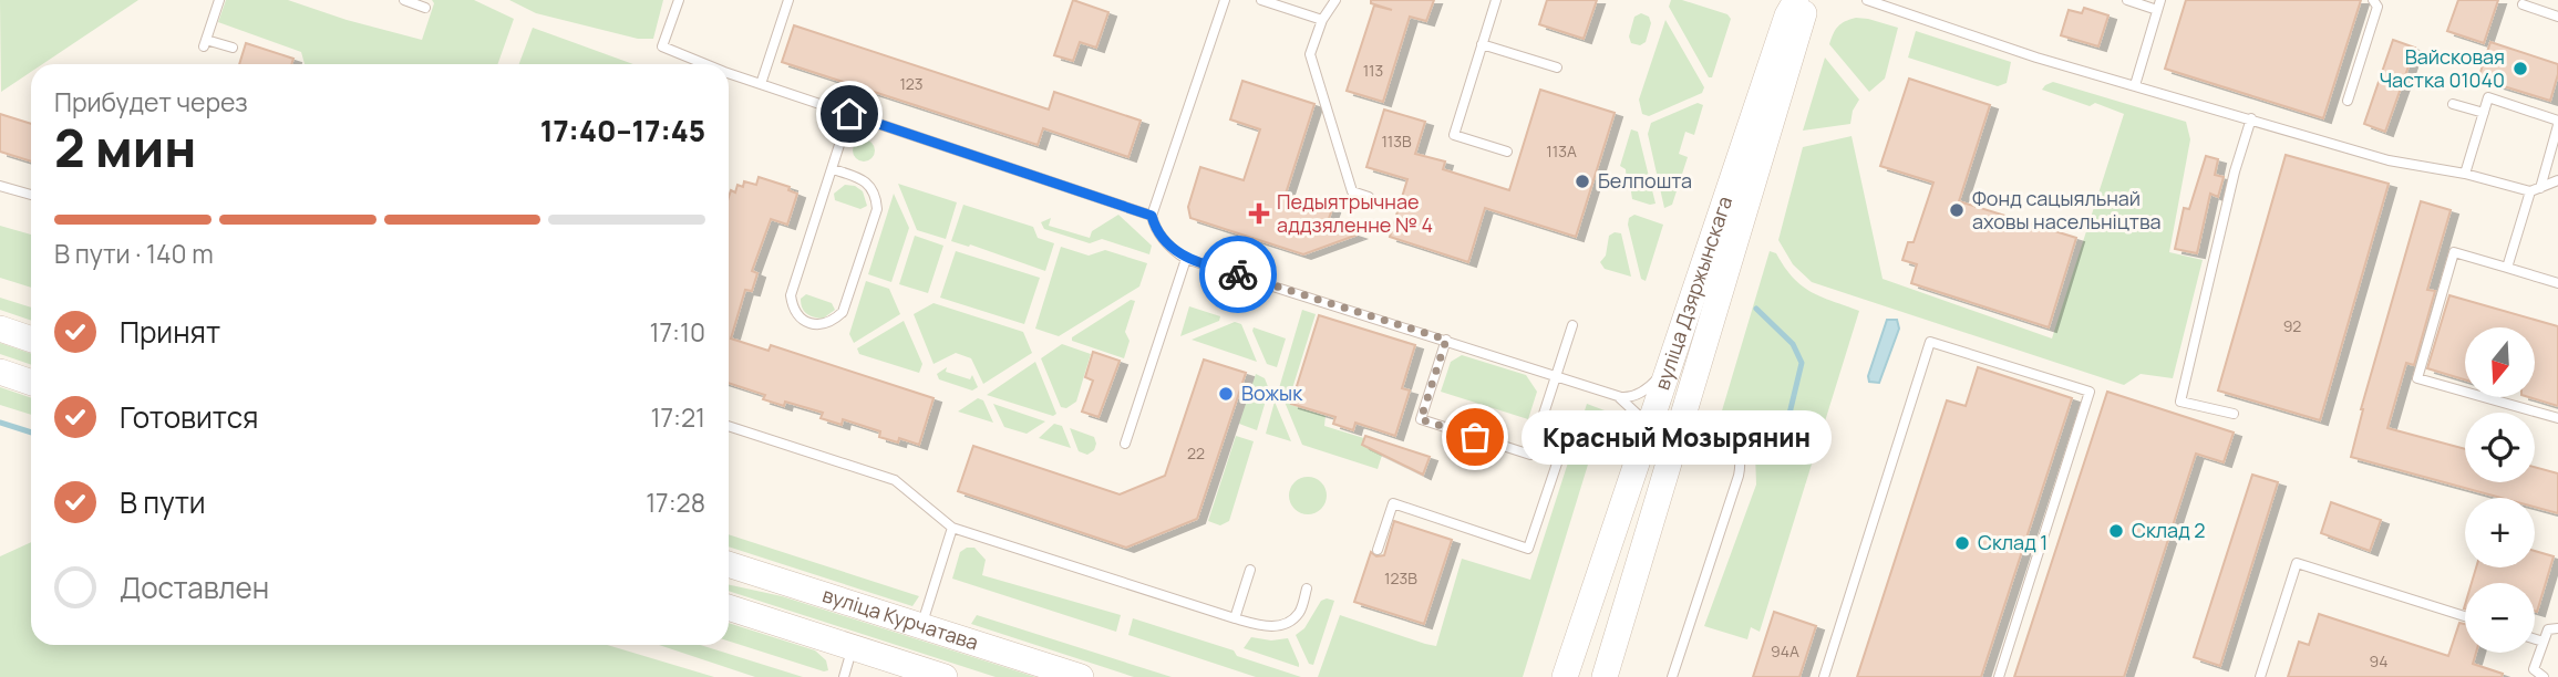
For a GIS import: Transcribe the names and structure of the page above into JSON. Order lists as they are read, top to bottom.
{
  "streets": {
    "main road": ["вуліца Дзяржынскага", "вуліца Курчатава"]
  },
  "places": {
    "other": [
      "Вайсковая Частка 01040",
      "Белпошта",
      "Фонд сацыяльнай аховы насельніцтва",
      "Вожык",
      "Красный Мозырянин",
      "Склад 2",
      "Склад 1"
    ],
    "health": ["Педыятрычнае аддзяленне № 4"]
  },
  "house_numbers": [
    "113",
    "123",
    "113В",
    "113А",
    "92",
    "22",
    "123В",
    "94А",
    "94"
  ],
  "north": "bottom",
  "page": {
    "heading": ["2 мин", "Прибудет через", "17:40–17:45"],
    "bar": "В пути · 140 m",
    "list": [
      ["Принят", "17:10"],
      ["Готовится", "17:21"],
      ["В пути", "17:28"],
      "Доставлен"
    ],
    "map_buttons": ["+", "−"],
    "bubble": "Красный Мозырянин"
  }
}
